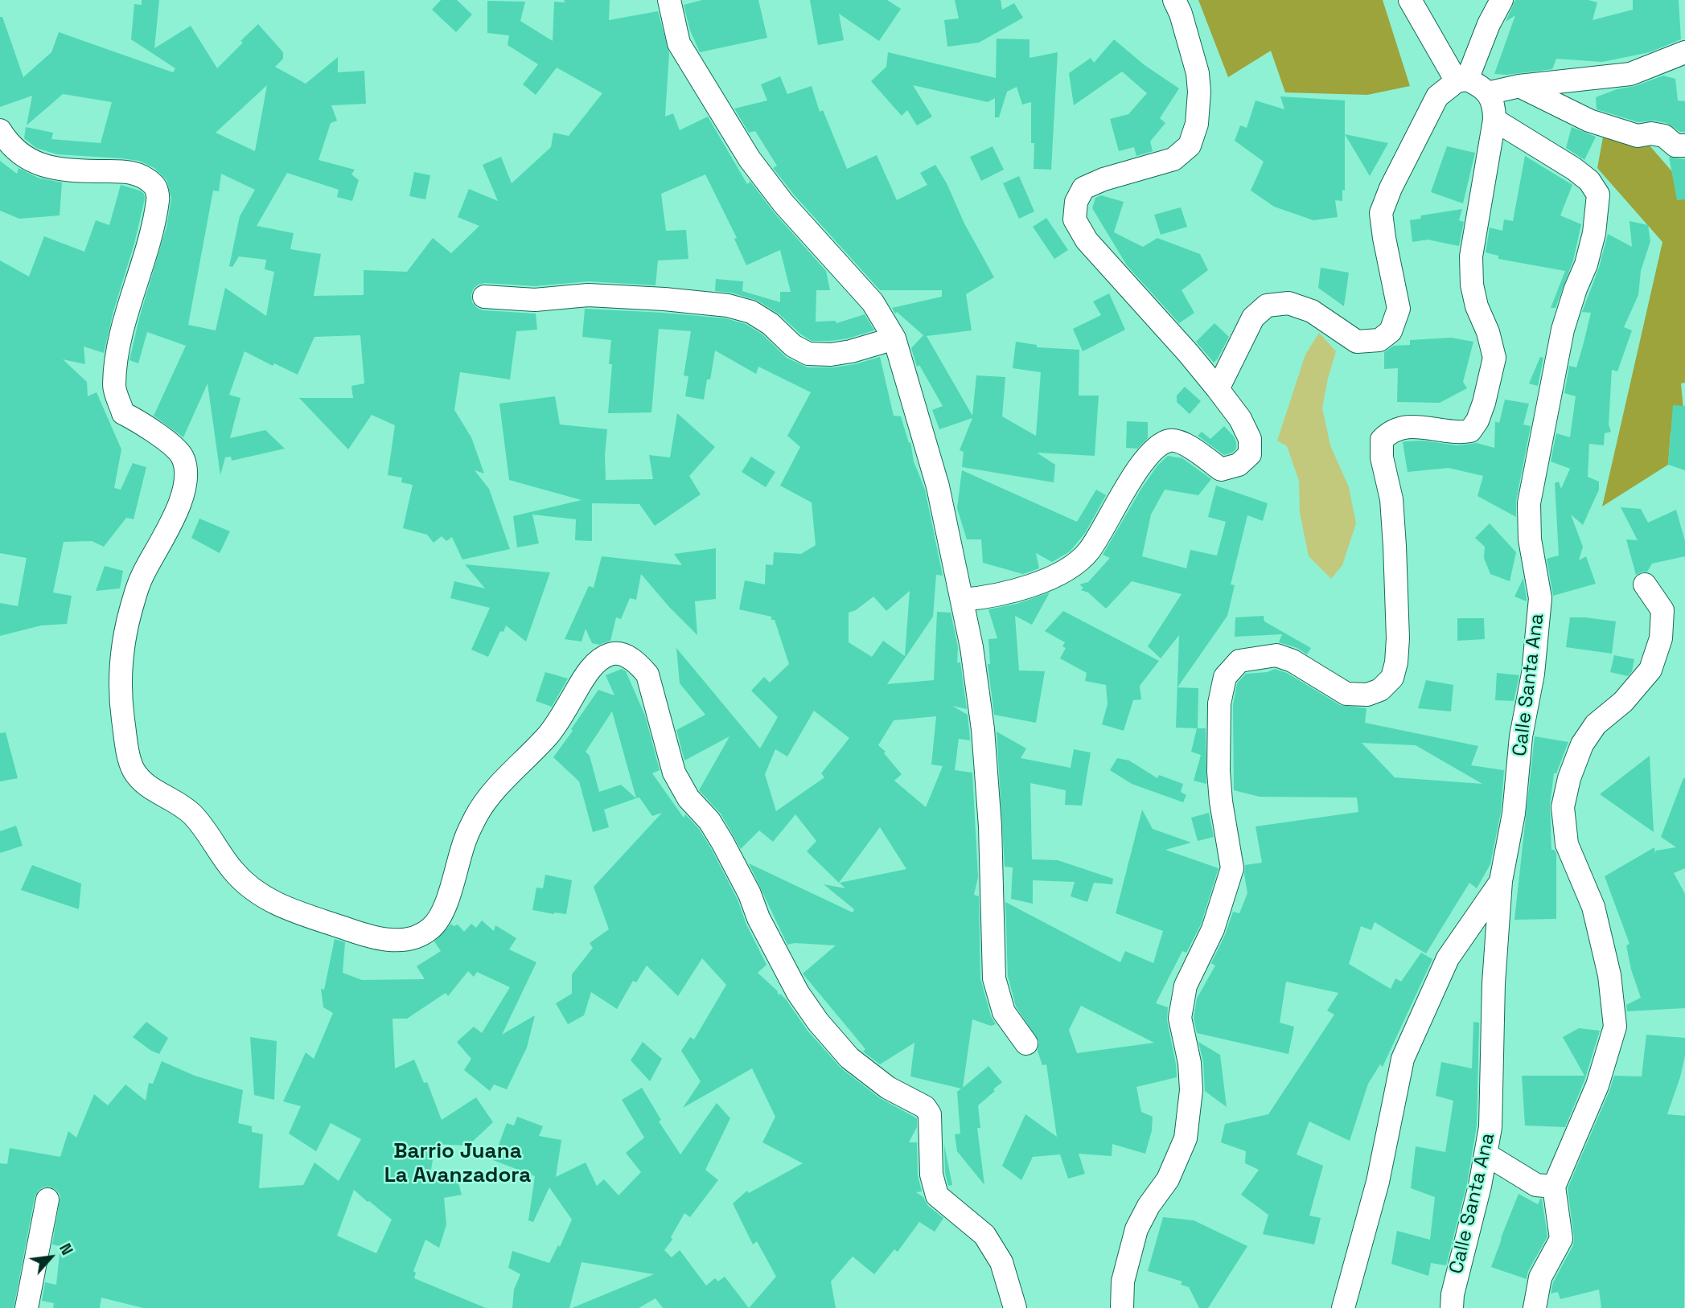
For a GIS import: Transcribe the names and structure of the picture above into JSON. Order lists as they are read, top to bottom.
{
  "streets": {
    "street": ["Calle Santa Ana"]
  },
  "districts": ["Barrio Juana La Avanzadora"],
  "north": "top right"
}
